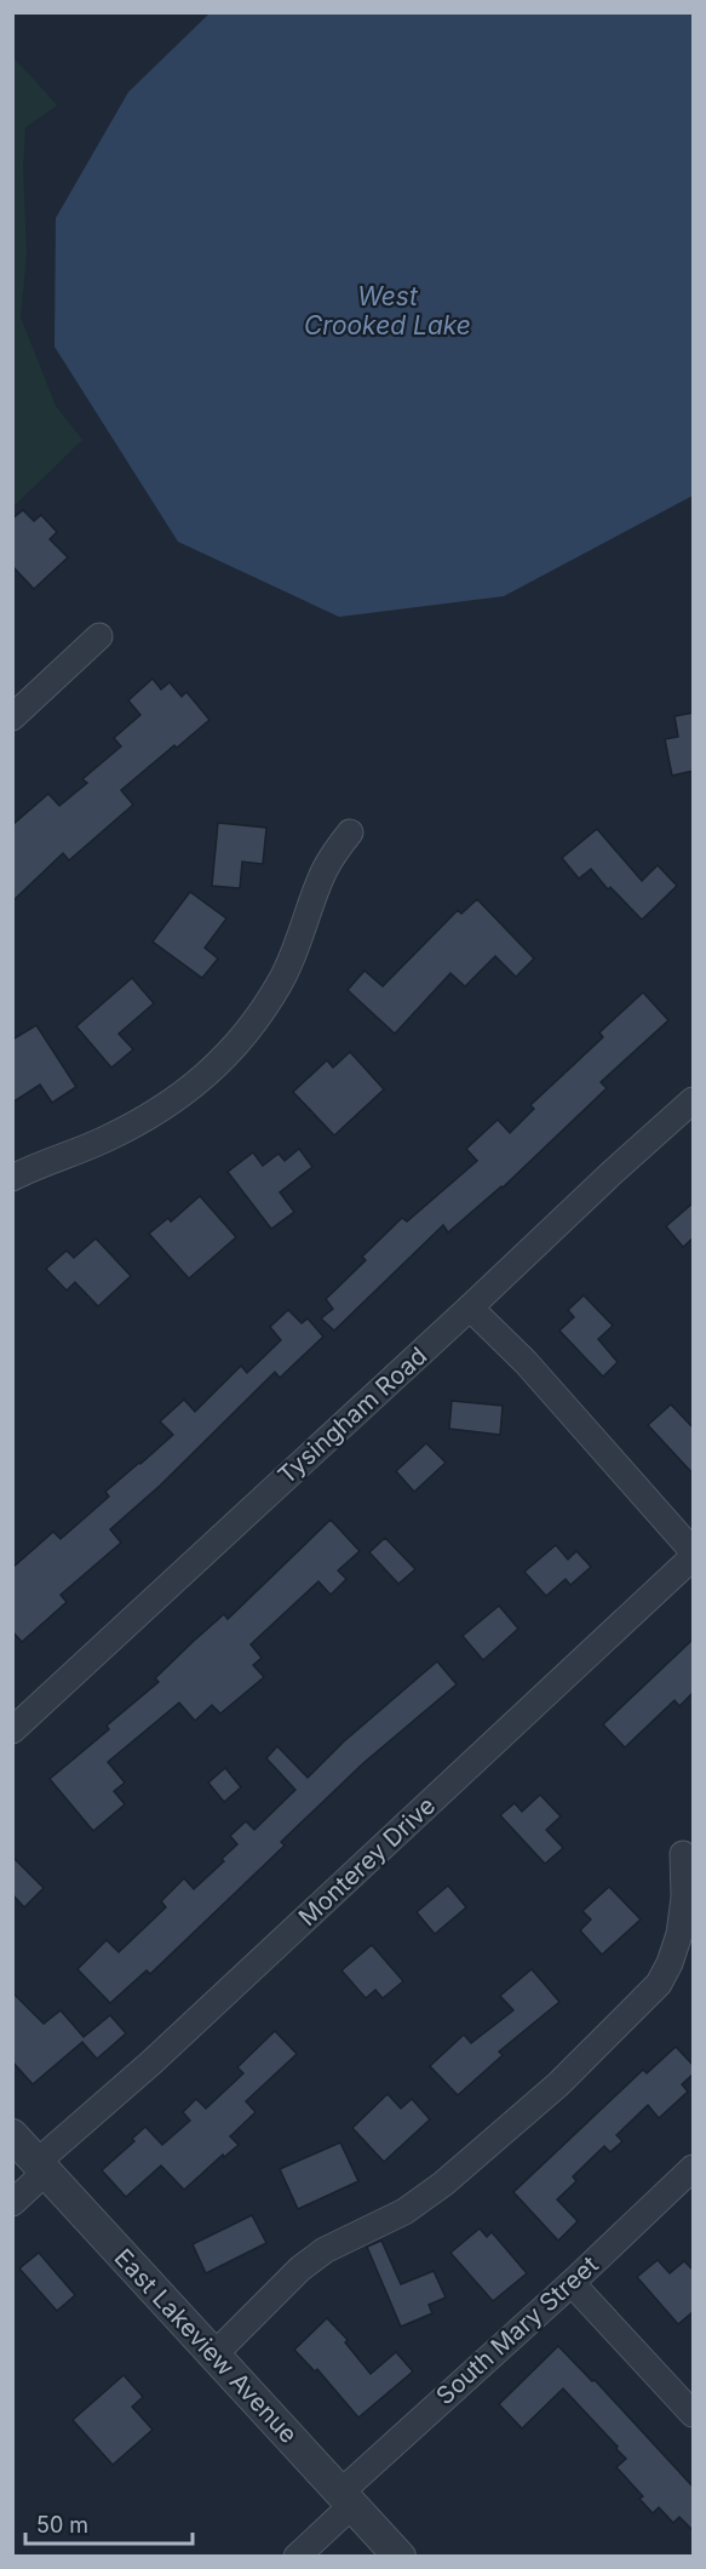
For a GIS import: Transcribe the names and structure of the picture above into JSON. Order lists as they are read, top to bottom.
{
  "streets": {
    "street": [
      "Tysingham Road",
      "Monterey Drive",
      "South Mary Street",
      "East Lakeview Avenue"
    ]
  },
  "crossings": [
    ["Monterey Drive", "East Lakeview Avenue"],
    ["South Mary Street", "East Lakeview Avenue"]
  ],
  "water": ["West Crooked Lake"],
  "scale_bar": "50 m"
}
